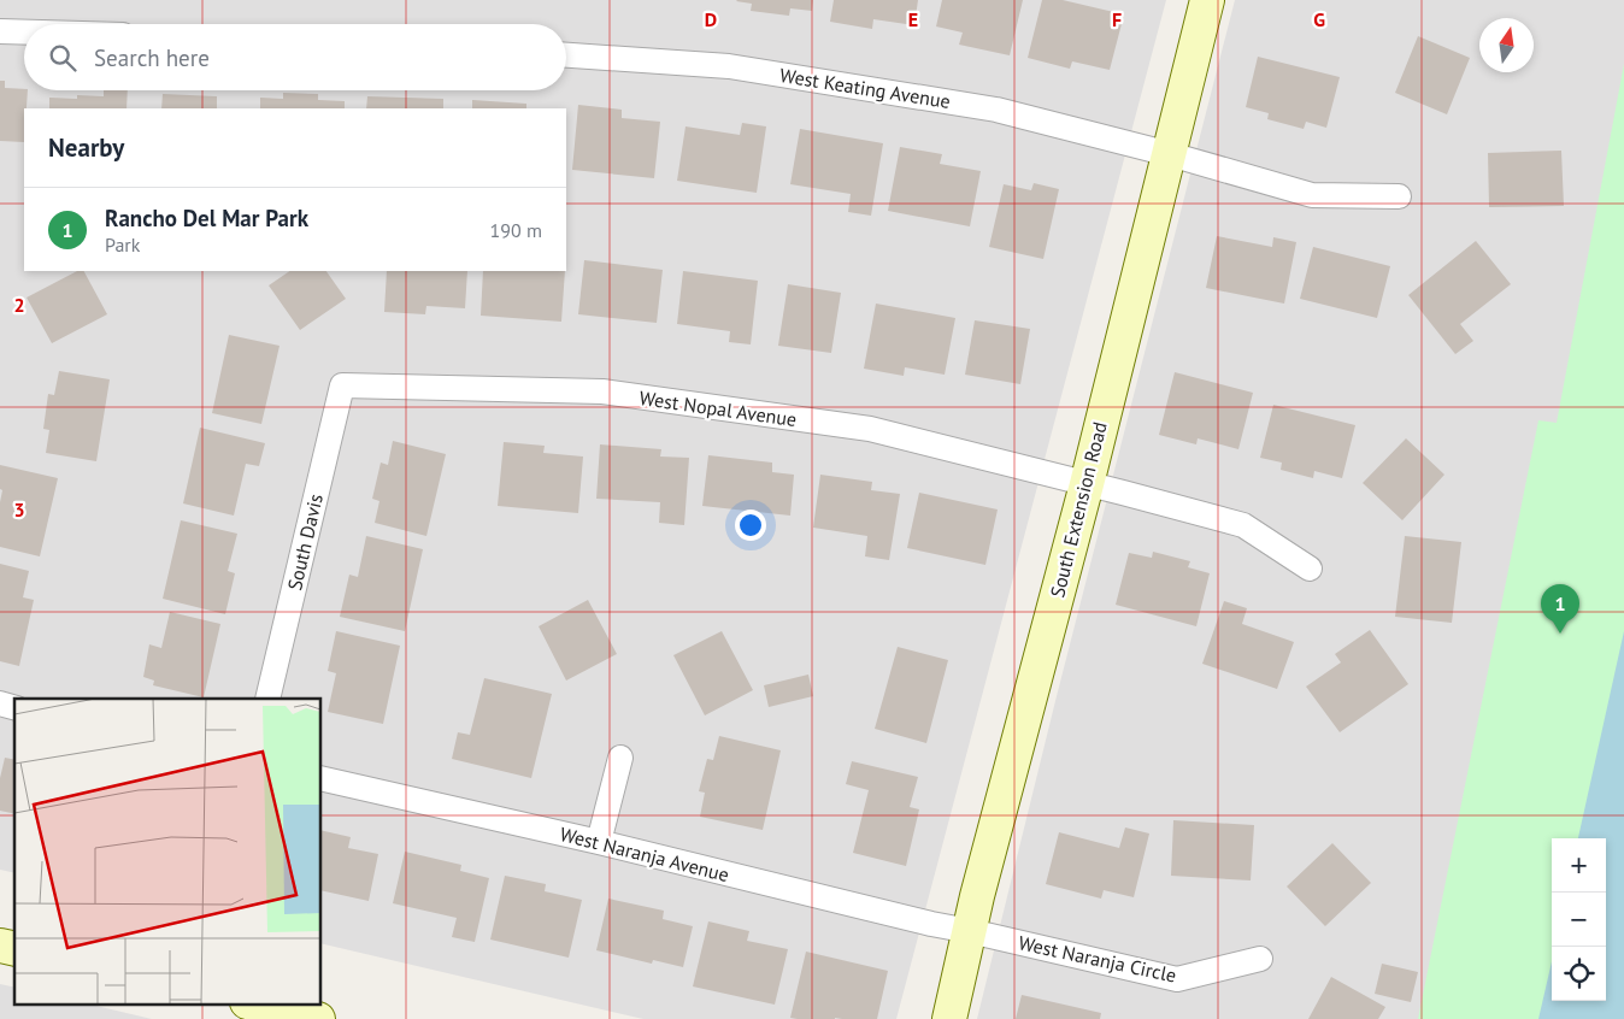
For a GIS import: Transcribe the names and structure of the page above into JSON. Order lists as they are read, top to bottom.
{
  "streets": {
    "street": [
      "West Keating Avenue",
      "West Nopal Avenue",
      "South Extension Road",
      "South Davis",
      "West Naranja Avenue",
      "West Naranja Circle"
    ]
  },
  "crossings": [
    ["West Keating Avenue", "South Extension Road"],
    ["West Nopal Avenue", "South Extension Road"],
    ["West Nopal Avenue", "South Davis"],
    ["South Extension Road", "West Naranja Avenue"],
    ["South Extension Road", "West Naranja Circle"],
    ["West Naranja Avenue", "West Naranja Circle"]
  ],
  "north": "top",
  "page": {
    "search": "Search here",
    "heading": "Nearby",
    "list": [
      {
        "mark": "1",
        "name": "Rancho Del Mar Park",
        "note": "Park",
        "value": "190 m"
      }
    ],
    "pins": "1",
    "map_buttons": ["+", "−"]
  },
  "grid": {
    "columns": [
      "D",
      "E",
      "F",
      "G"
    ],
    "rows": ["2", "3"]
  }
}
